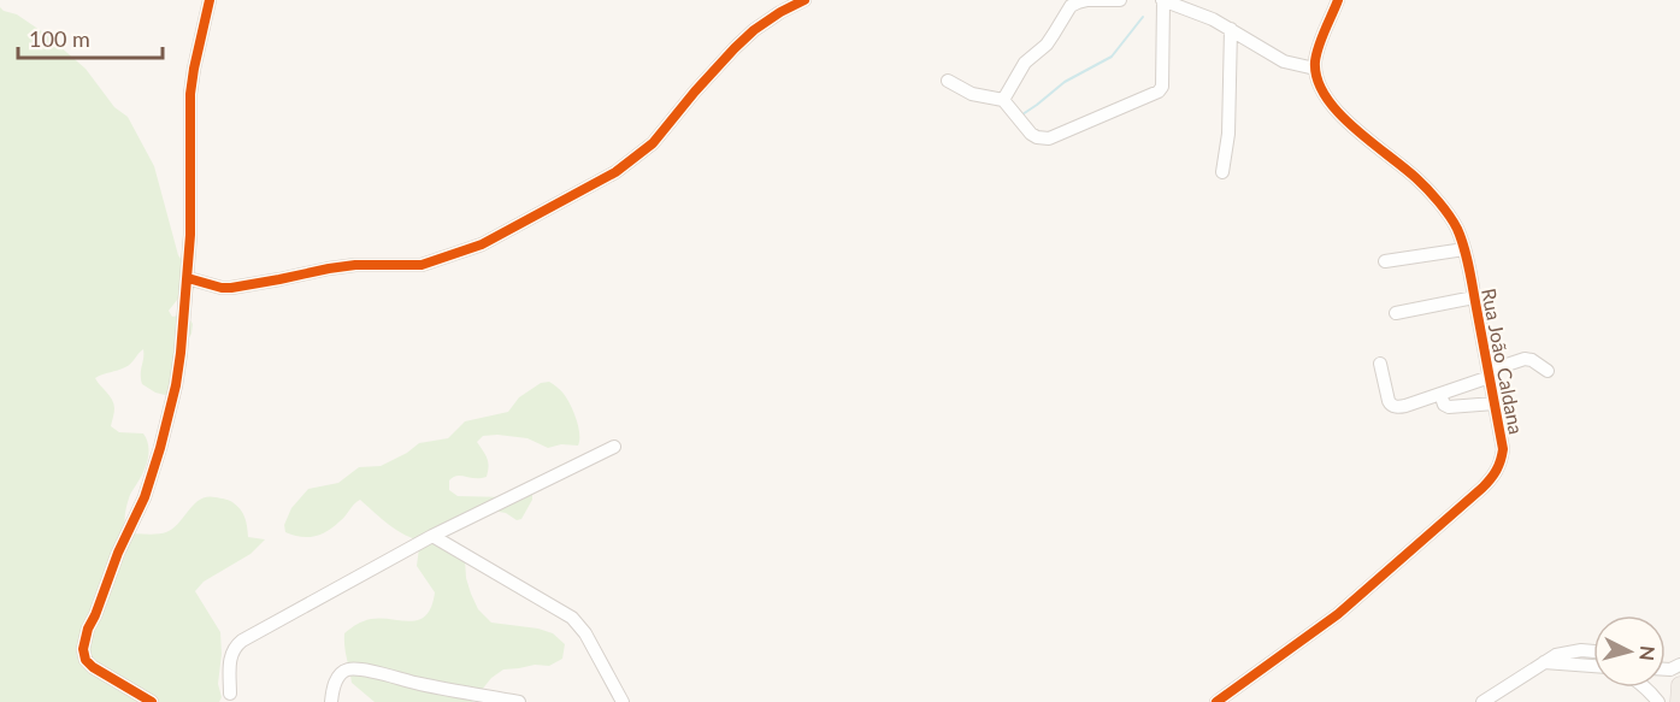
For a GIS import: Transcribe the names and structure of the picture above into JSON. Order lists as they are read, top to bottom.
{
  "streets": {
    "street": ["Rua João Caldana"]
  },
  "scale_bar": "100 m",
  "north": "right"
}
